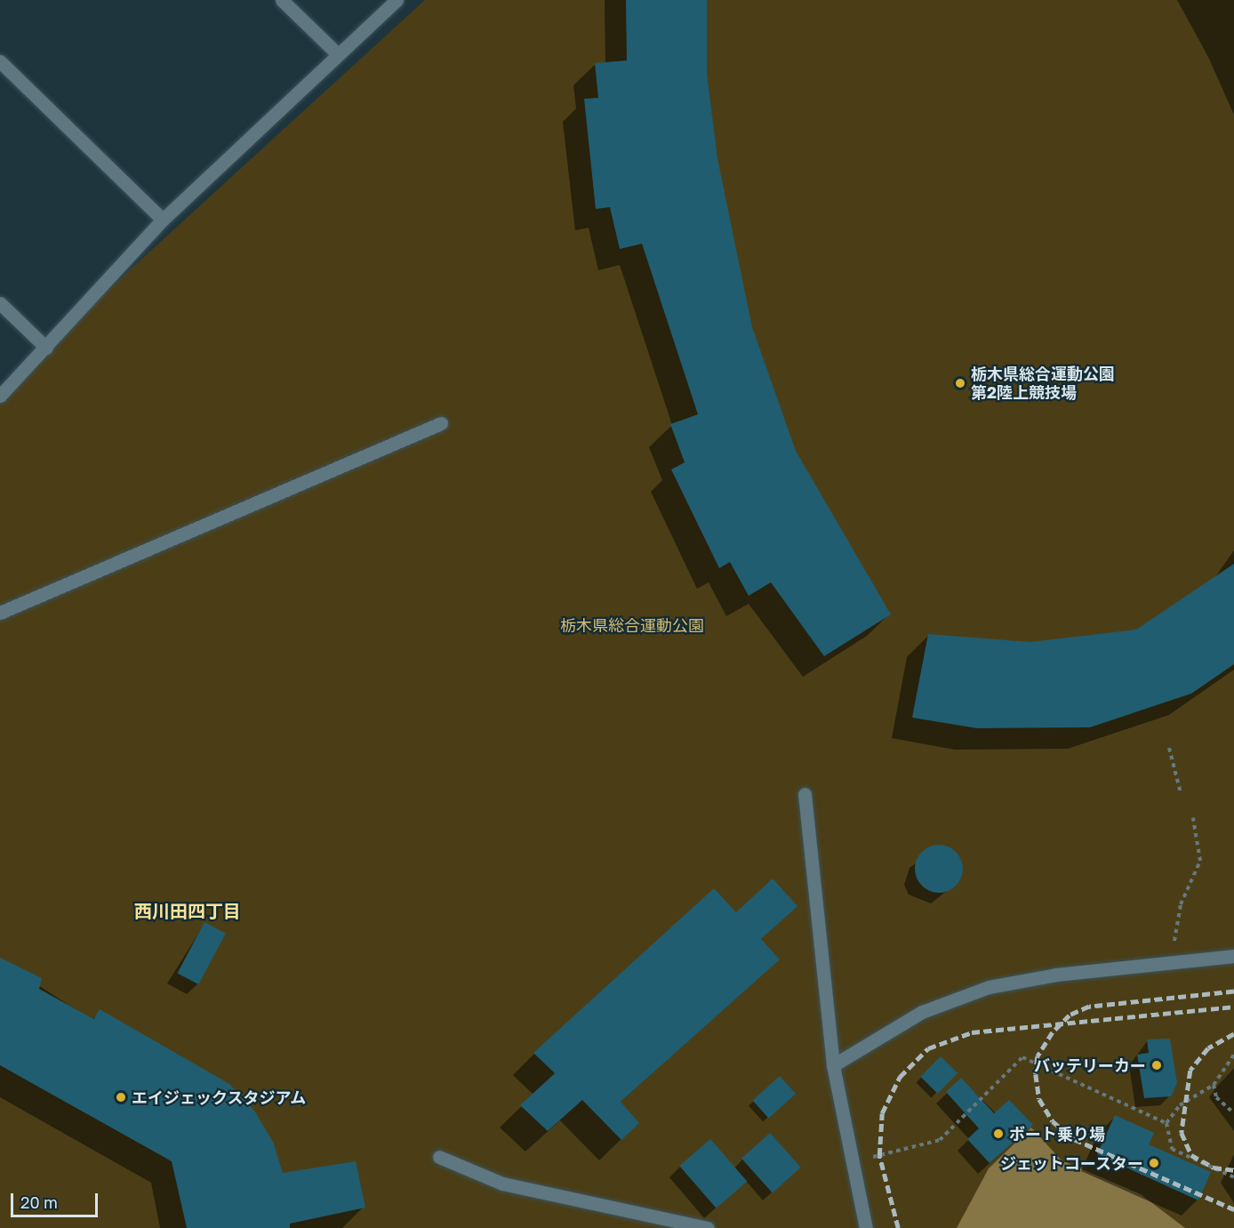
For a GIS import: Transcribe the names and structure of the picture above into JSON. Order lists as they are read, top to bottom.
{
  "districts": ["西川田四丁目"],
  "parks": ["栃木県総合運動公園"],
  "places": [
    "栃木県総合運動公園 第2陸上競技場",
    "バッテリーカー",
    "エイジェックスタジアム",
    "ボート乗り場",
    "ジェットコースター"
  ],
  "scale_bar": "20 m"
}
